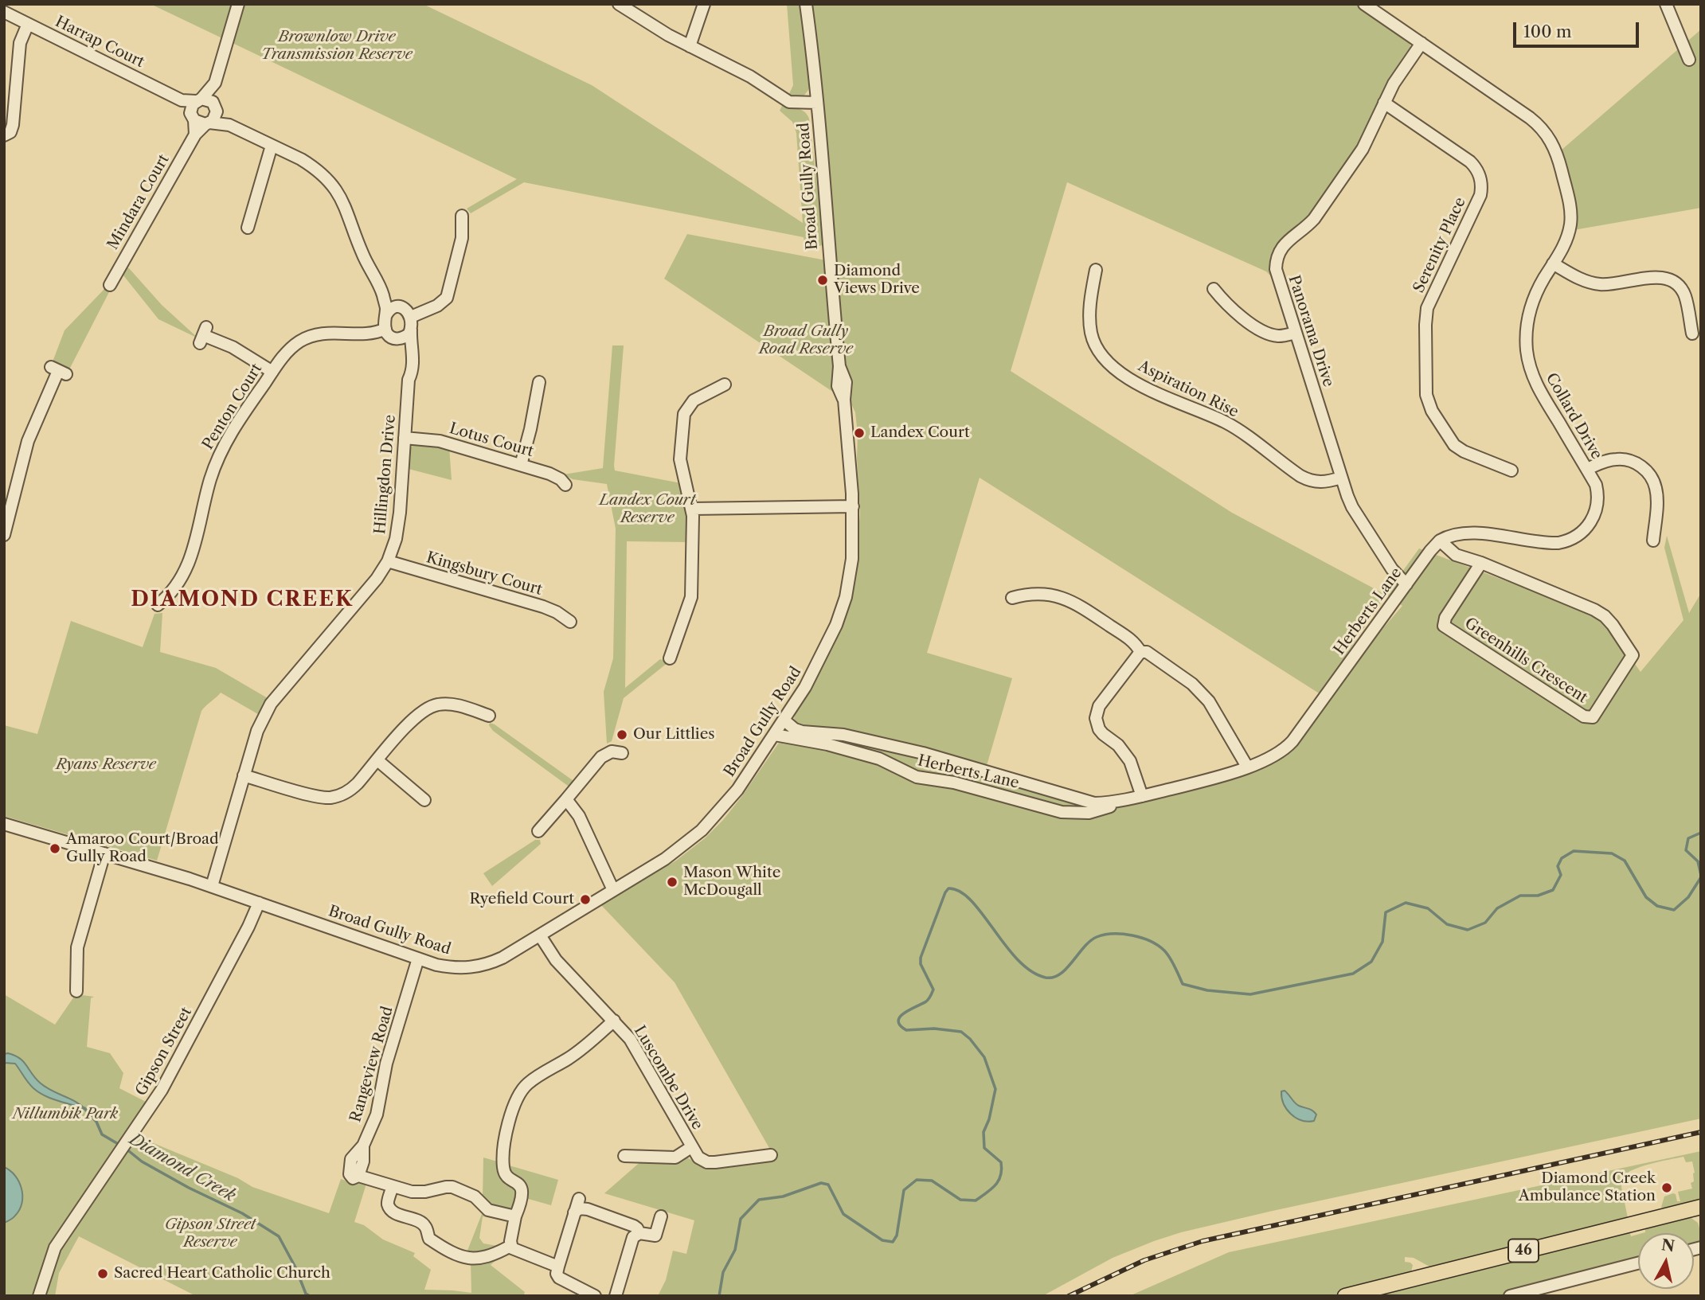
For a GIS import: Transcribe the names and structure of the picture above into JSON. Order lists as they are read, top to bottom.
{
  "streets": {
    "main road": ["46"],
    "street": [
      "Harrap Court",
      "Broad Gully Road",
      "Mindara Court",
      "Serenity Place",
      "Panorama Drive",
      "Aspiration Rise",
      "Penton Court",
      "Collard Drive",
      "Lotus Court",
      "Hillingdon Drive",
      "Kingsbury Court",
      "Herberts Lane",
      "Greenhills Crescent",
      "Gipson Street",
      "Rangeview Road",
      "Luscombe Drive"
    ]
  },
  "crossings": [
    ["Harrap Court", "Mindara Court"],
    ["Broad Gully Road", "Hillingdon Drive"],
    ["Broad Gully Road", "Herberts Lane"],
    ["Broad Gully Road", "Gipson Street"],
    ["Broad Gully Road", "Rangeview Road"],
    ["Broad Gully Road", "Luscombe Drive"],
    ["Serenity Place", "Panorama Drive"],
    ["Panorama Drive", "Aspiration Rise"],
    ["Panorama Drive", "Collard Drive"],
    ["Panorama Drive", "Herberts Lane"],
    ["Penton Court", "Hillingdon Drive"],
    ["Collard Drive", "Herberts Lane"],
    ["Lotus Court", "Hillingdon Drive"],
    ["Hillingdon Drive", "Kingsbury Court"]
  ],
  "districts": ["DIAMOND CREEK"],
  "water": ["Diamond Creek"],
  "parks": [
    "Brownlow Drive Transmission Reserve",
    "Broad Gully Road Reserve",
    "Landex Court Reserve",
    "Ryans Reserve",
    "Nillumbik Park",
    "Gipson Street Reserve"
  ],
  "places": [
    "Diamond Views Drive",
    "Landex Court",
    "Our Littlies",
    "Amaroo Court/Broad Gully Road",
    "Mason White McDougall",
    "Ryefield Court",
    "Diamond Creek Ambulance Station",
    "Sacred Heart Catholic Church"
  ],
  "scale_bar": "100 m",
  "north": "top"
}
